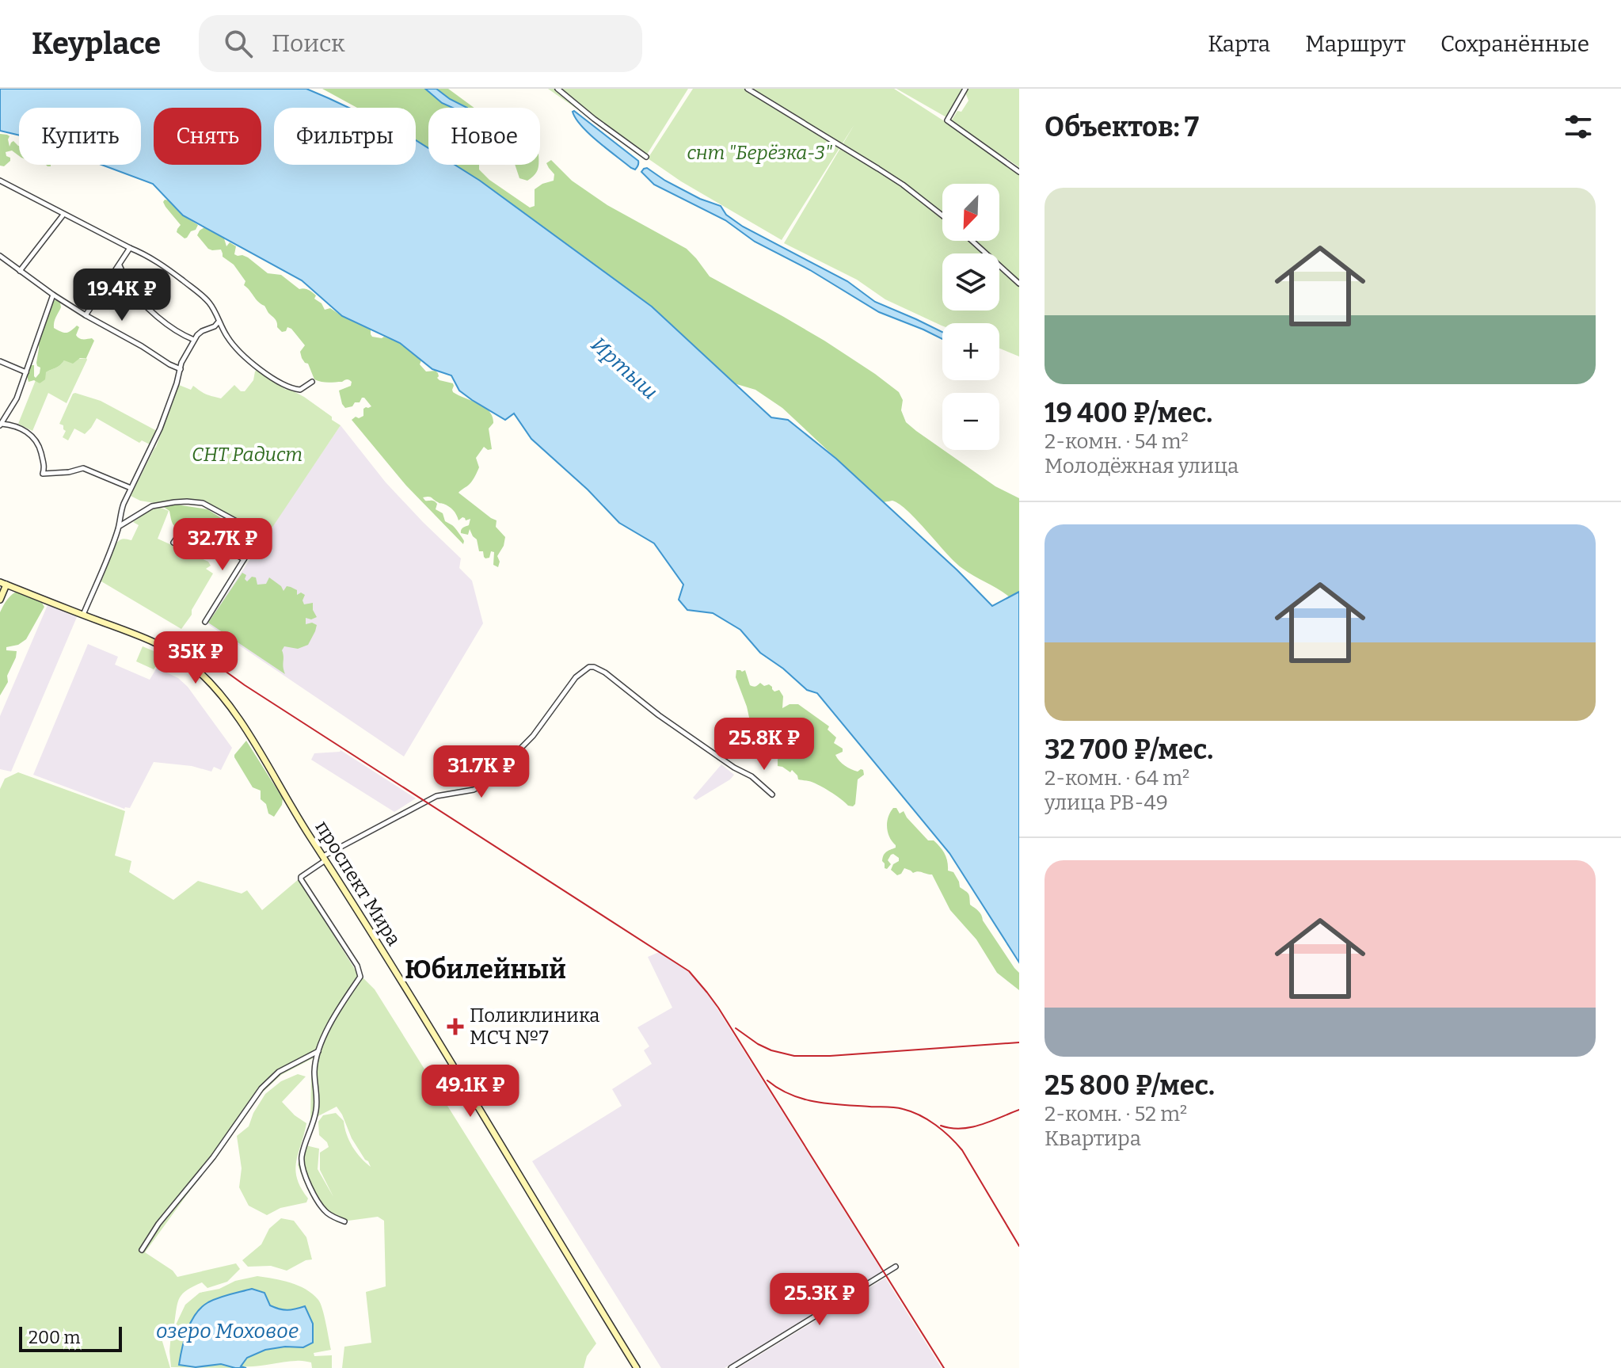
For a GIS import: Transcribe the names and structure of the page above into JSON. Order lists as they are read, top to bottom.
{
  "streets": {
    "street": ["проспект Мира"]
  },
  "districts": ["Юбилейный"],
  "water": ["Иртыш", "озеро Моховое"],
  "parks": ["снт \"Берёзка-3\"", "СНТ Радист"],
  "places": {
    "health": ["Поликлиника МСЧ №7"]
  },
  "scale_bar": "200 m",
  "north": "bottom left",
  "page": {
    "header": "Keyplace",
    "search": "Поиск",
    "nav": ["Карта", "Маршрут", "Сохранённые"],
    "heading": "Объектов: 7",
    "chip": [
      "Купить",
      "Снять",
      "Фильтры",
      "Новое"
    ],
    "list": [
      {
        "name": "19 400 ₽/мес.",
        "note": "2-комн. · 54 m² · Молодёжная улица"
      },
      {
        "name": "32 700 ₽/мес.",
        "note": "2-комн. · 64 m² · улица РВ-49"
      },
      {
        "name": "25 800 ₽/мес.",
        "note": "2-комн. · 52 m² · Квартира"
      }
    ],
    "map_buttons": ["+", "−"],
    "price": [
      "19.4K ₽",
      "32.7K ₽",
      "35K ₽",
      "25.8K ₽",
      "31.7K ₽",
      "49.1K ₽",
      "25.3K ₽"
    ],
    "scale": "200 m"
  }
}
